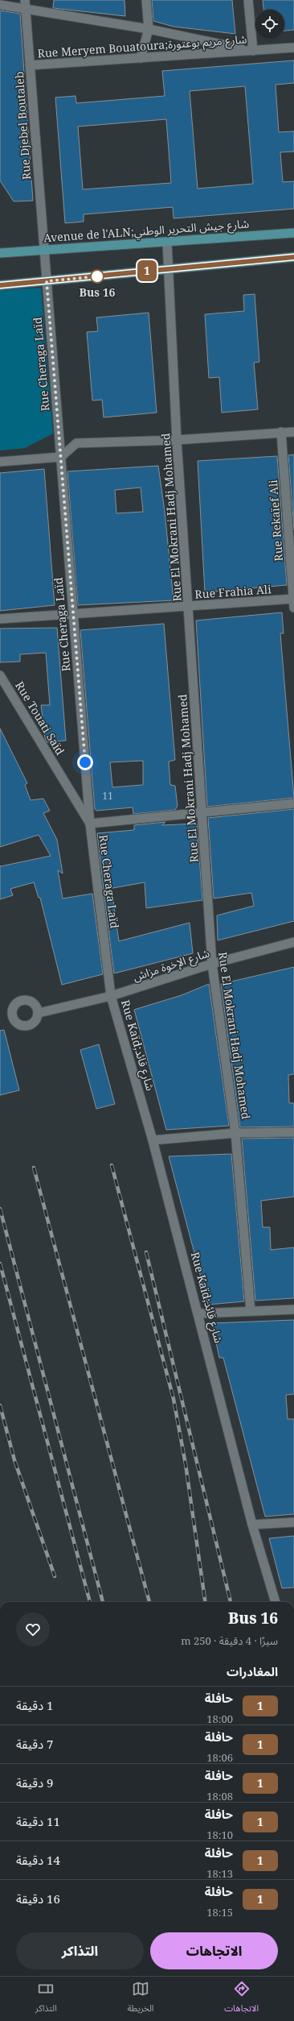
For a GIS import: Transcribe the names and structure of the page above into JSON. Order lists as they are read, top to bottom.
{
  "streets": {
    "main road": ["Avenue de l'ALN;شارع جيش التحرير الوطني"],
    "street": [
      "Rue Meryem Bouatoura;شارع مريم بوعتورة",
      "Rue Djebel Boutaleb",
      "Rue Cheraga Laïd",
      "Rue El Mokrani Hadj Mohamed",
      "Rue Rekaïef Ali",
      "Rue Frahia Ali",
      "Rue Touati Saïd",
      "شارع الإخوة مزاش",
      "Rue Kaïd;شارع قائد"
    ]
  },
  "crossings": [
    ["Rue Meryem Bouatoura;شارع مريم بوعتورة", "Rue Djebel Boutaleb"],
    ["Rue Djebel Boutaleb", "Avenue de l'ALN;شارع جيش التحرير الوطني"],
    ["Rue Djebel Boutaleb", "Rue Cheraga Laïd"],
    ["Avenue de l'ALN;شارع جيش التحرير الوطني", "Rue Cheraga Laïd"],
    ["Avenue de l'ALN;شارع جيش التحرير الوطني", "Rue El Mokrani Hadj Mohamed"],
    ["Rue Cheraga Laïd", "Rue Frahia Ali"],
    ["Rue Cheraga Laïd", "Rue Touati Saïd"],
    ["Rue Cheraga Laïd", "شارع الإخوة مزاش"],
    ["Rue Cheraga Laïd", "Rue Kaïd;شارع قائد"],
    ["Rue El Mokrani Hadj Mohamed", "Rue Frahia Ali"],
    ["Rue El Mokrani Hadj Mohamed", "شارع الإخوة مزاش"],
    ["Rue Rekaïef Ali", "Rue Frahia Ali"],
    ["شارع الإخوة مزاش", "Rue Kaïd;شارع قائد"]
  ],
  "places": ["Bus 16"],
  "lines": ["bus line 1"],
  "house_numbers": ["11"],
  "page": {
    "on_map": "1",
    "heading": [
      ["Bus 16", "سيرًا · 4 دقيقة · 250 m"],
      "المغادرات"
    ],
    "list": [
      {
        "mark": "1",
        "name": "حافلة",
        "note": "18:00",
        "value": "1 دقيقة"
      },
      {
        "mark": "1",
        "name": "حافلة",
        "note": "18:06",
        "value": "7 دقيقة"
      },
      {
        "mark": "1",
        "name": "حافلة",
        "note": "18:08",
        "value": "9 دقيقة"
      },
      {
        "mark": "1",
        "name": "حافلة",
        "note": "18:10",
        "value": "11 دقيقة"
      },
      {
        "mark": "1",
        "name": "حافلة",
        "note": "18:13",
        "value": "14 دقيقة"
      },
      {
        "mark": "1",
        "name": "حافلة",
        "note": "18:15",
        "value": "16 دقيقة"
      }
    ],
    "buttons": ["الاتجاهات", "التذاكر"],
    "tabs": ["الاتجاهات", "الخريطة", "التذاكر"]
  }
}
